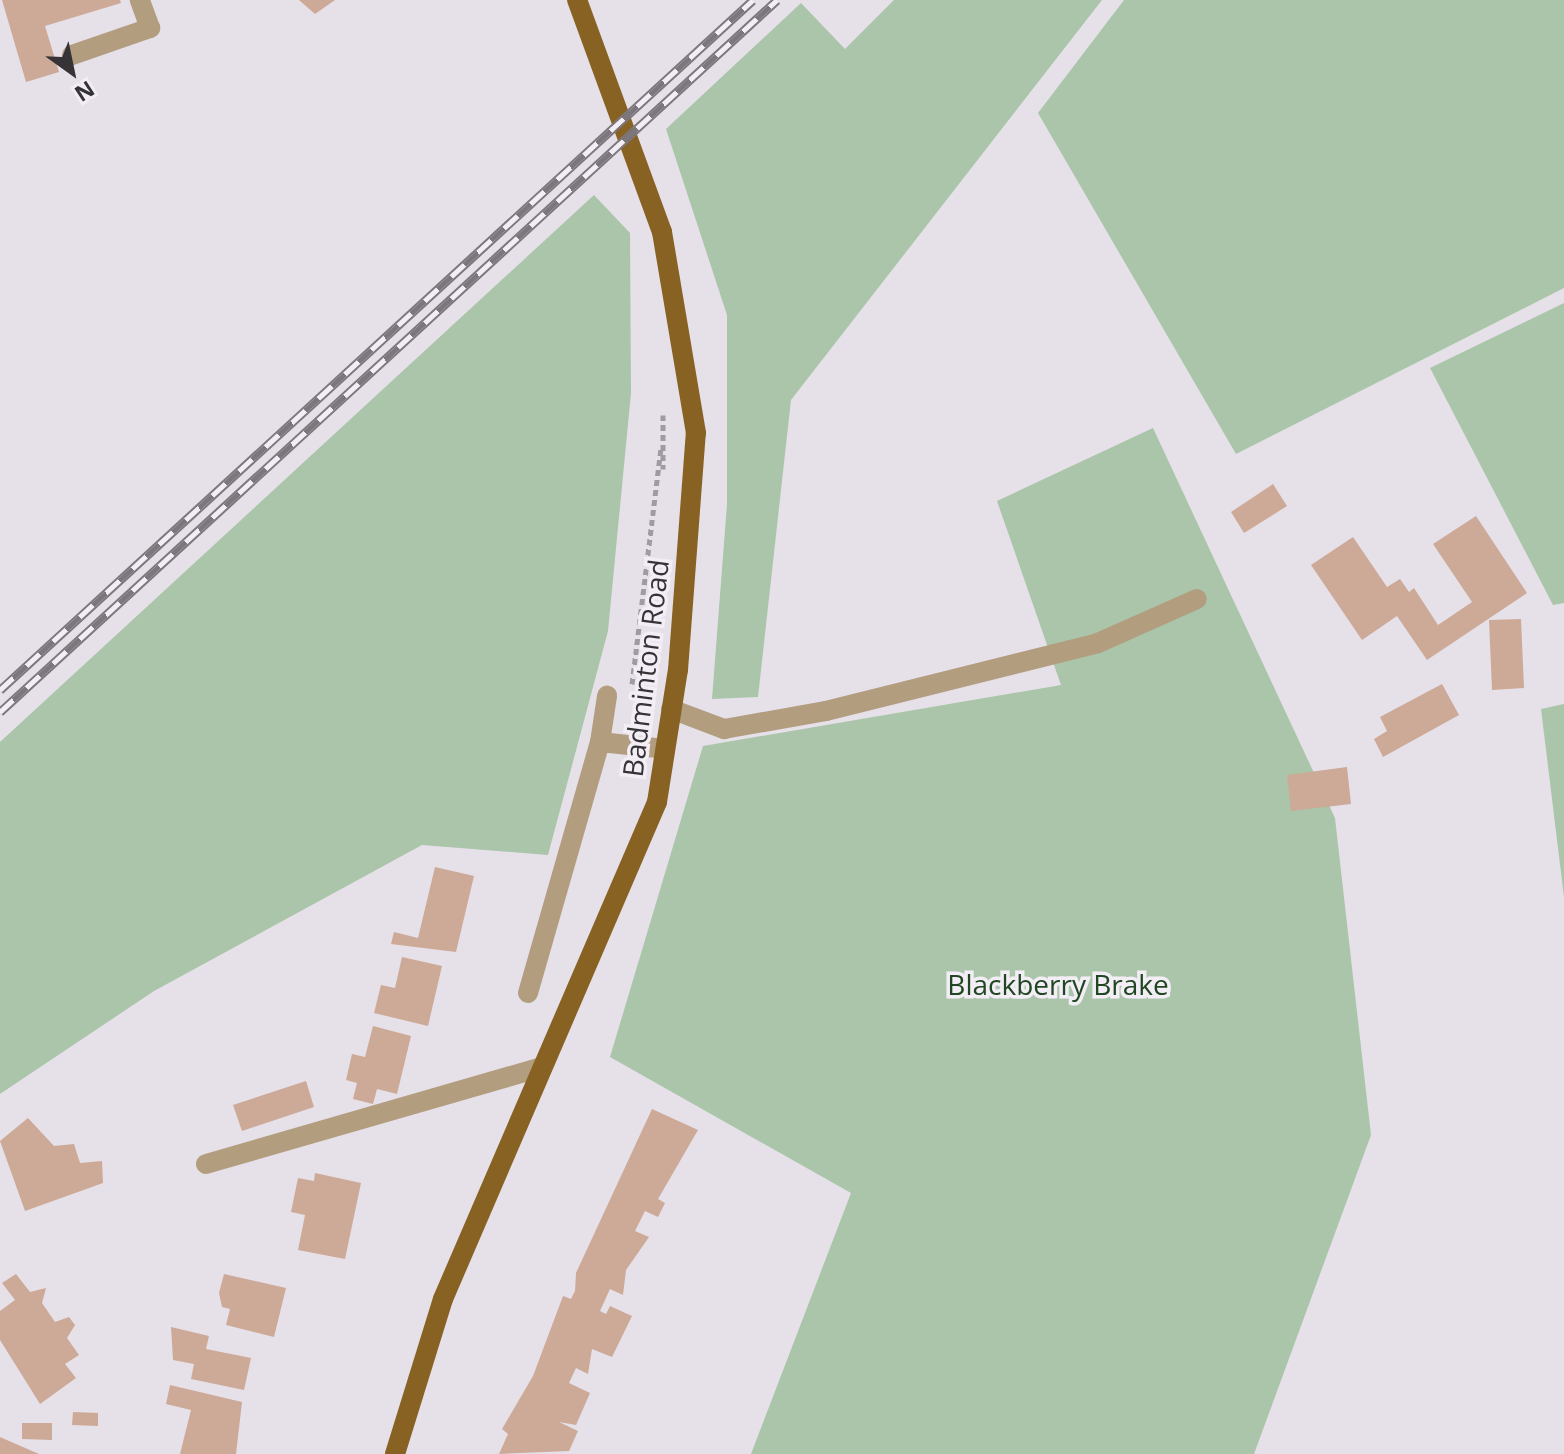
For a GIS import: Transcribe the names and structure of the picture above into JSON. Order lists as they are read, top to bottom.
{
  "streets": {
    "main road": ["Badminton Road"]
  },
  "parks": ["Blackberry Brake"],
  "north": "bottom right"
}
